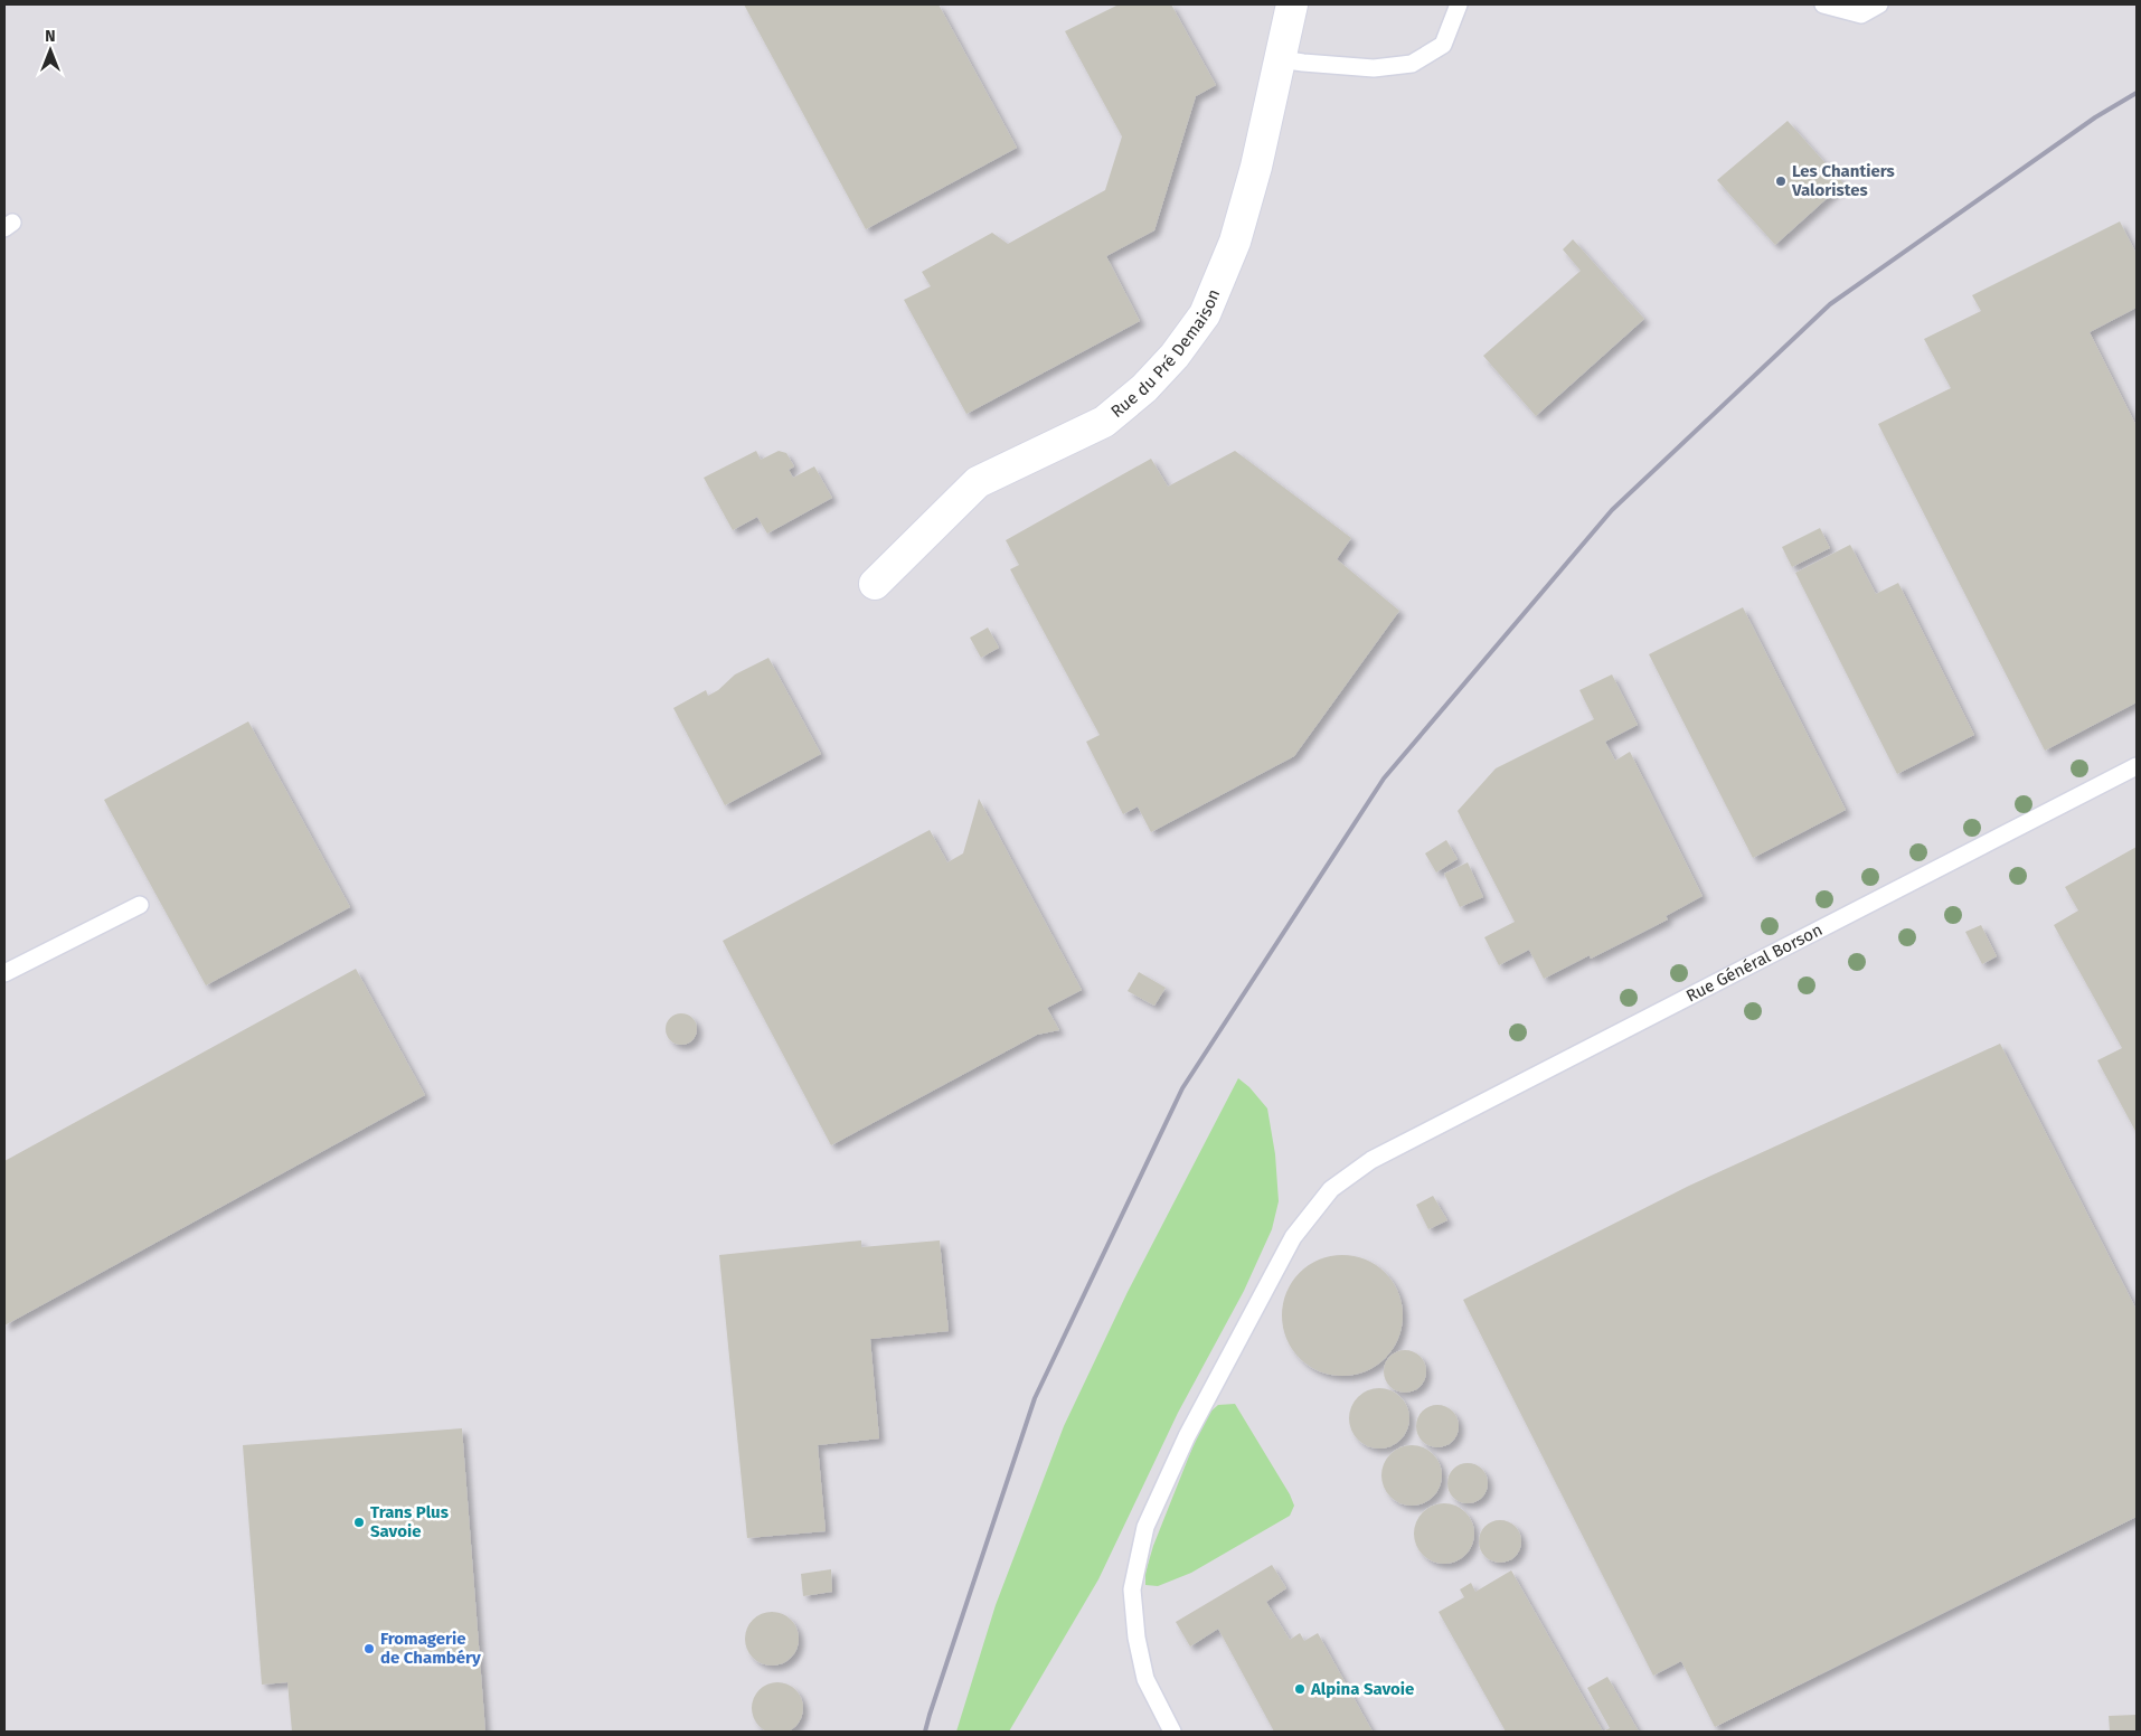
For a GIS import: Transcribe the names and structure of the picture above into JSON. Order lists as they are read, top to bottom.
{
  "streets": {
    "street": ["Rue du Pré Demaison"],
    "lane": ["Rue Général Borson"]
  },
  "places": [
    "Les Chantiers Valoristes",
    "Trans Plus Savoie",
    "Fromagerie de Chambéry",
    "Alpina Savoie"
  ],
  "north": "top"
}
